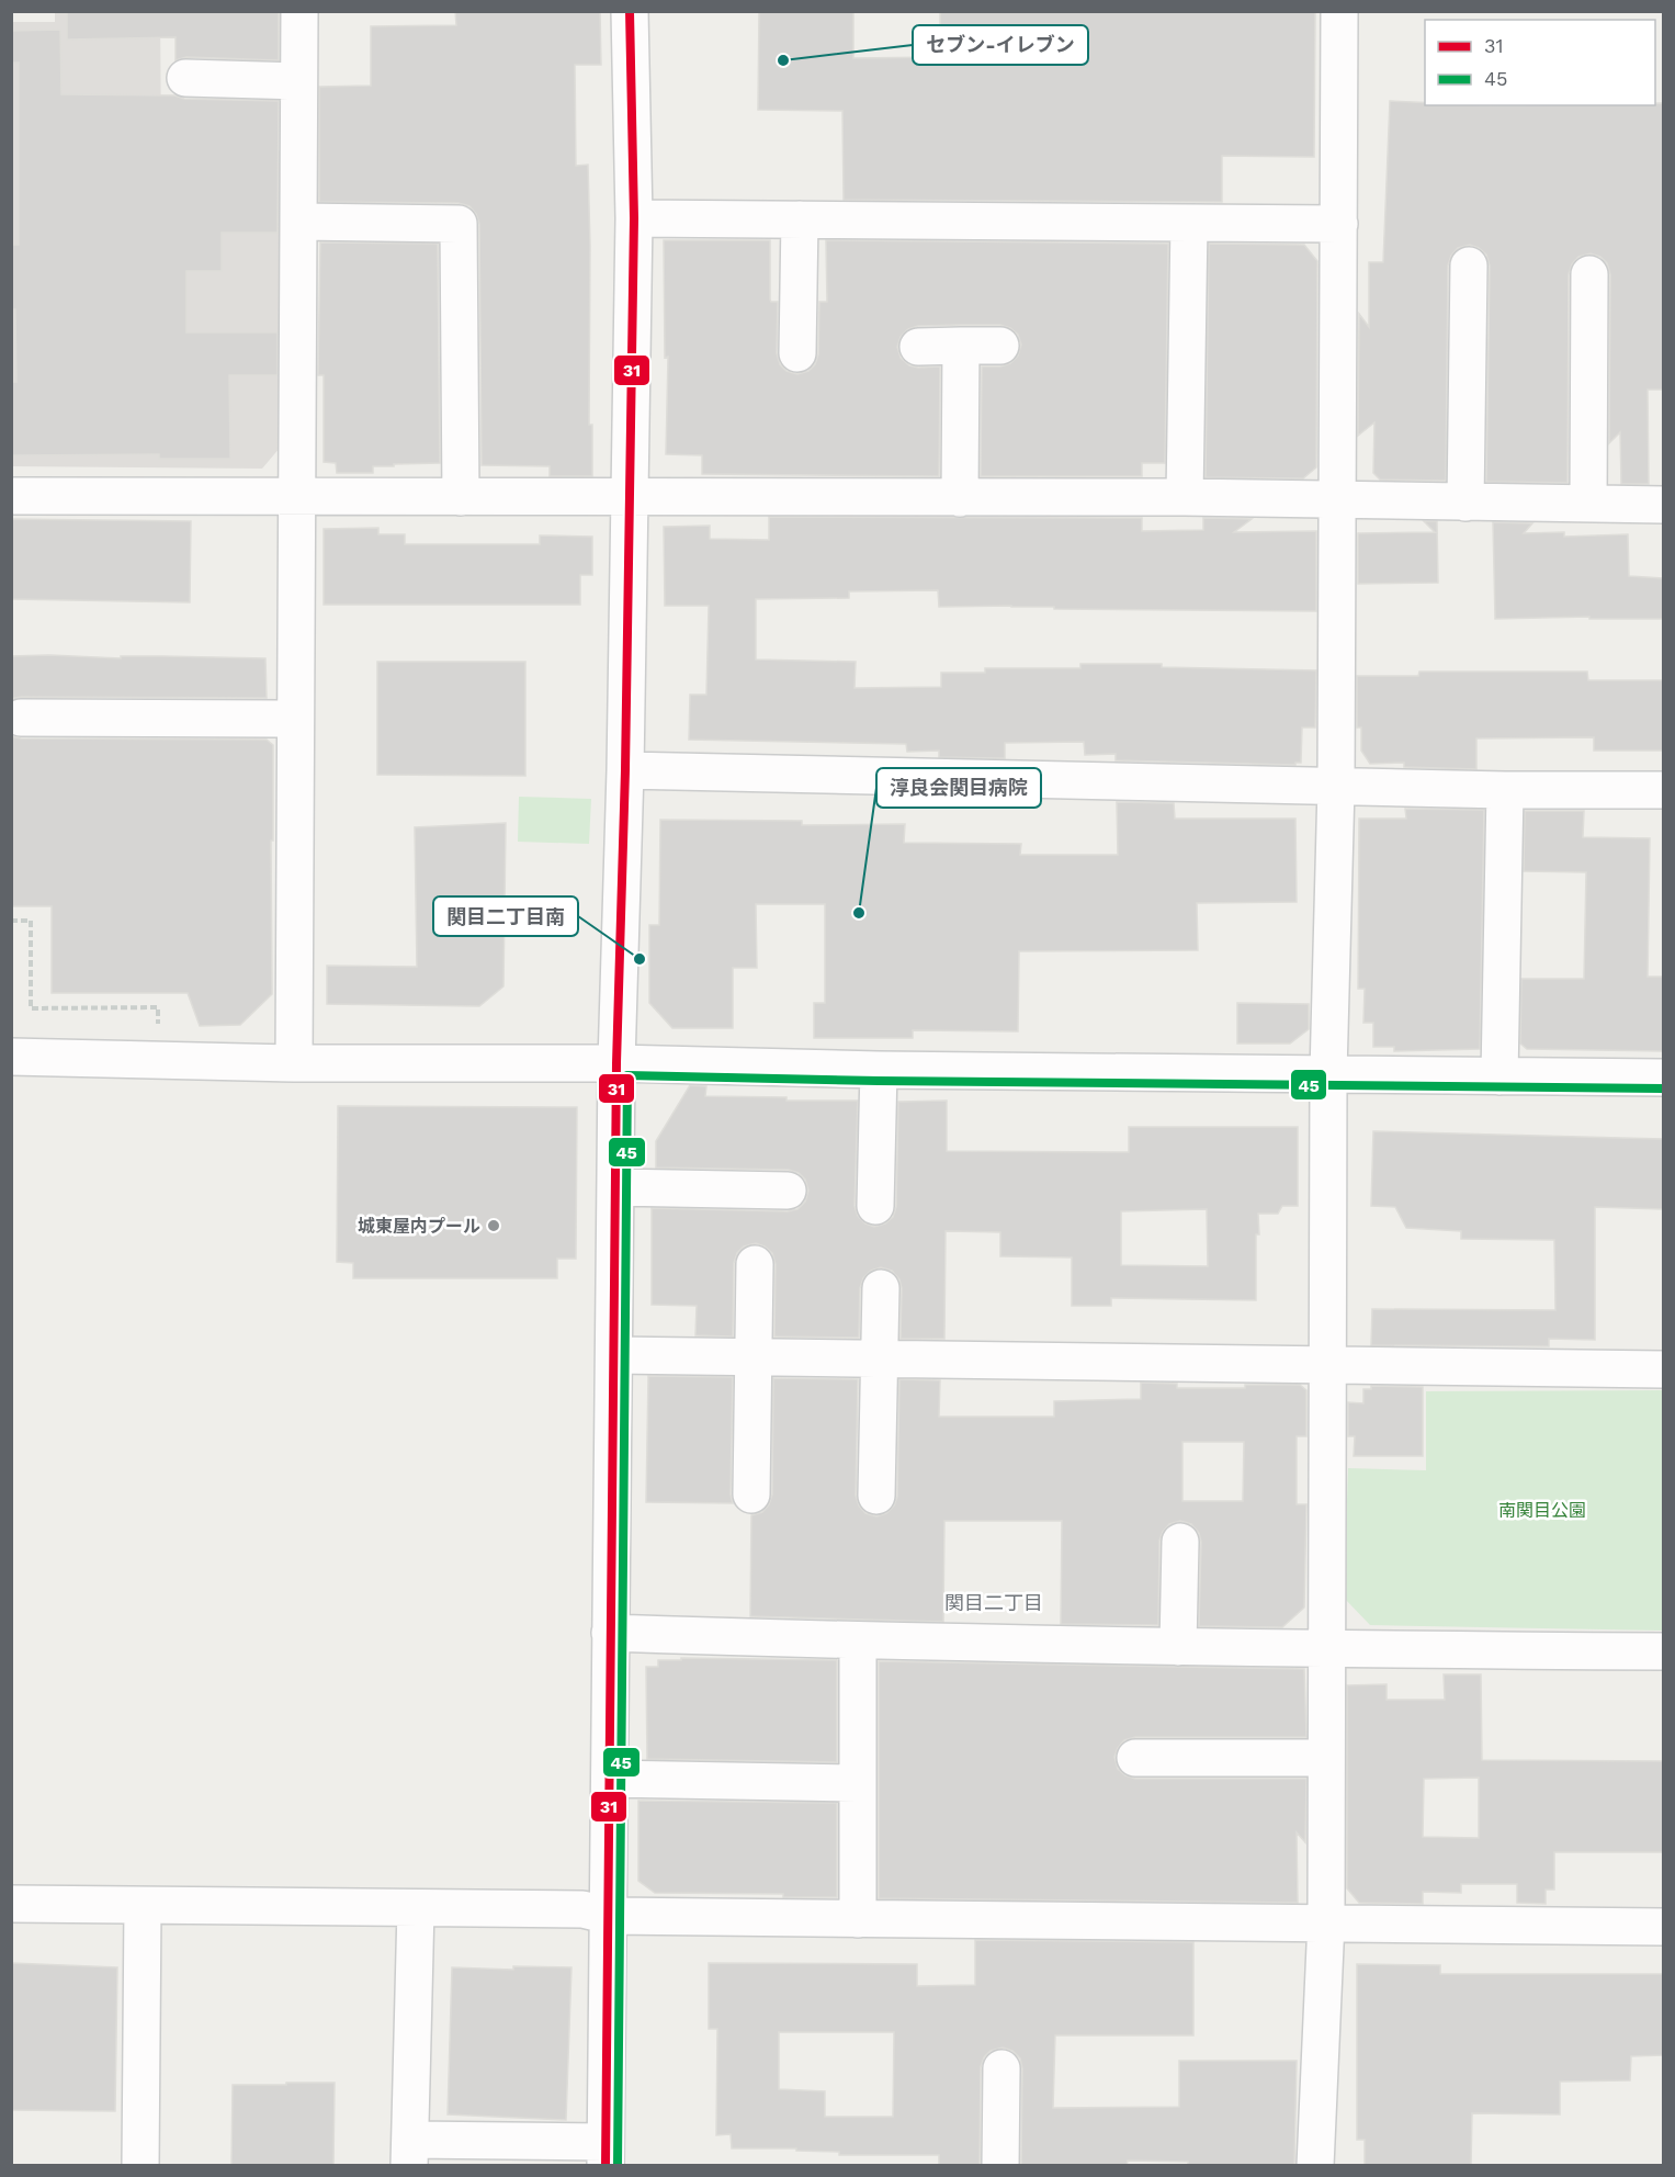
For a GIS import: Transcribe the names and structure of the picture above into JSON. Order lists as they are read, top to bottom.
{
  "districts": ["関目二丁目"],
  "parks": ["南関目公園"],
  "places": [
    "セブン-イレブン",
    "淳良会関目病院",
    "関目二丁目南",
    "城東屋内プール"
  ],
  "lines": ["transit line 31", "transit line 45"],
  "legend": ["31", "45"]
}
